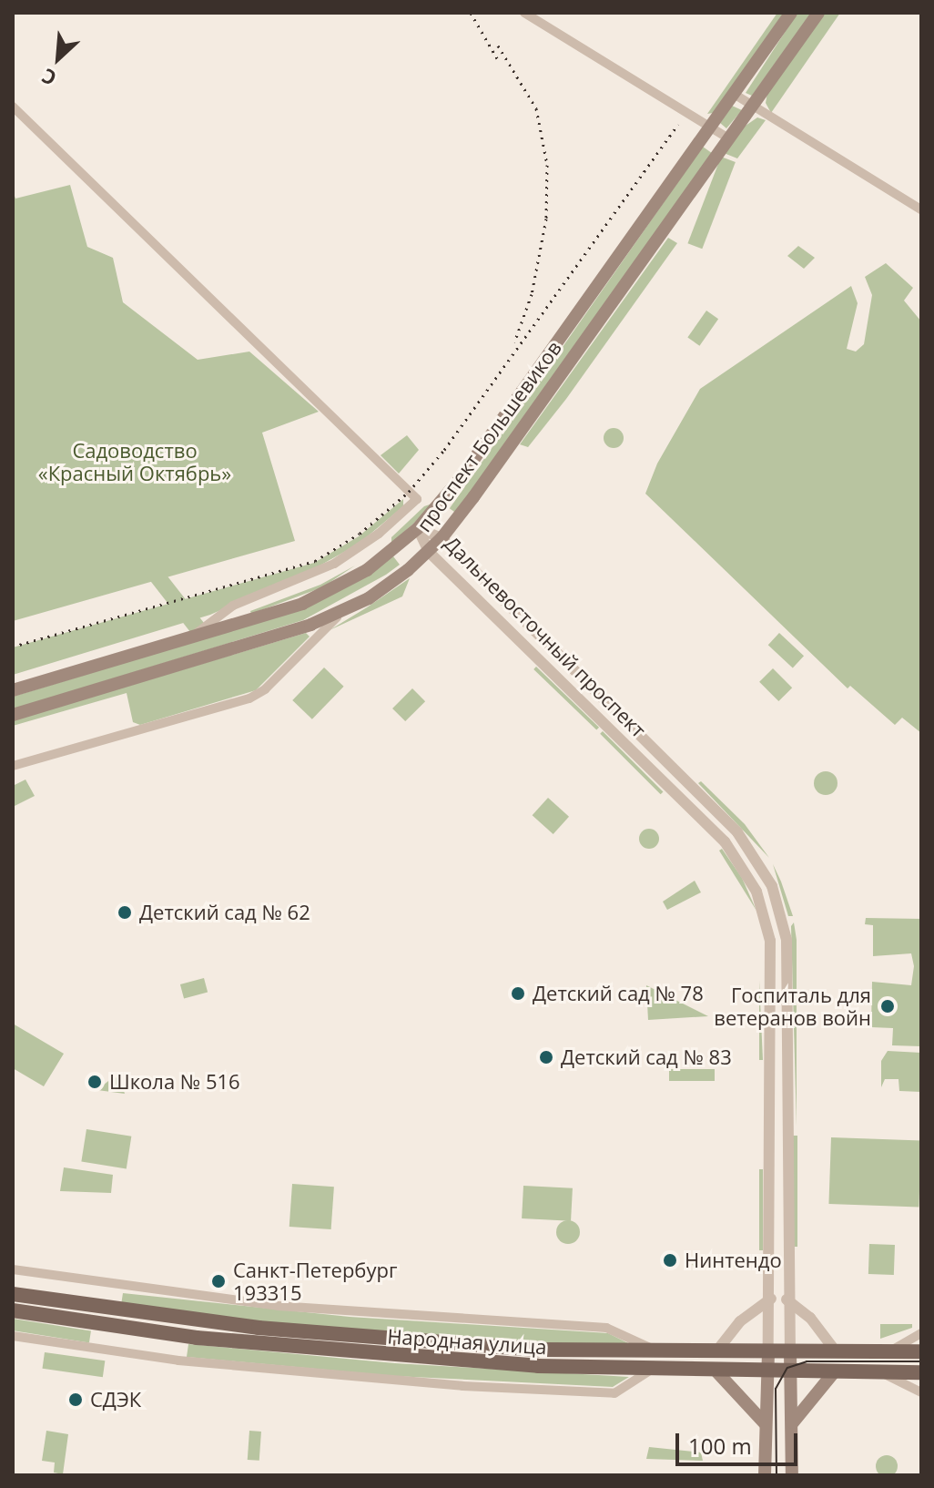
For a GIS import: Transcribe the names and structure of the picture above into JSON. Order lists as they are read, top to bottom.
{
  "streets": {
    "main road": ["проспект Большевиков", "Дальневосточный проспект", "Народная улица"]
  },
  "crossings": [
    ["проспект Большевиков", "Дальневосточный проспект"],
    ["Дальневосточный проспект", "Народная улица"]
  ],
  "parks": ["Садоводство «Красный Октябрь»"],
  "places": [
    "Детский сад № 62",
    "Детский сад № 78",
    "Госпиталь для ветеранов войн",
    "Детский сад № 83",
    "Школа № 516",
    "Нинтендо",
    "Санкт-Петербург 193315",
    "СДЭК"
  ],
  "scale_bar": "100 m",
  "north": "bottom left"
}
